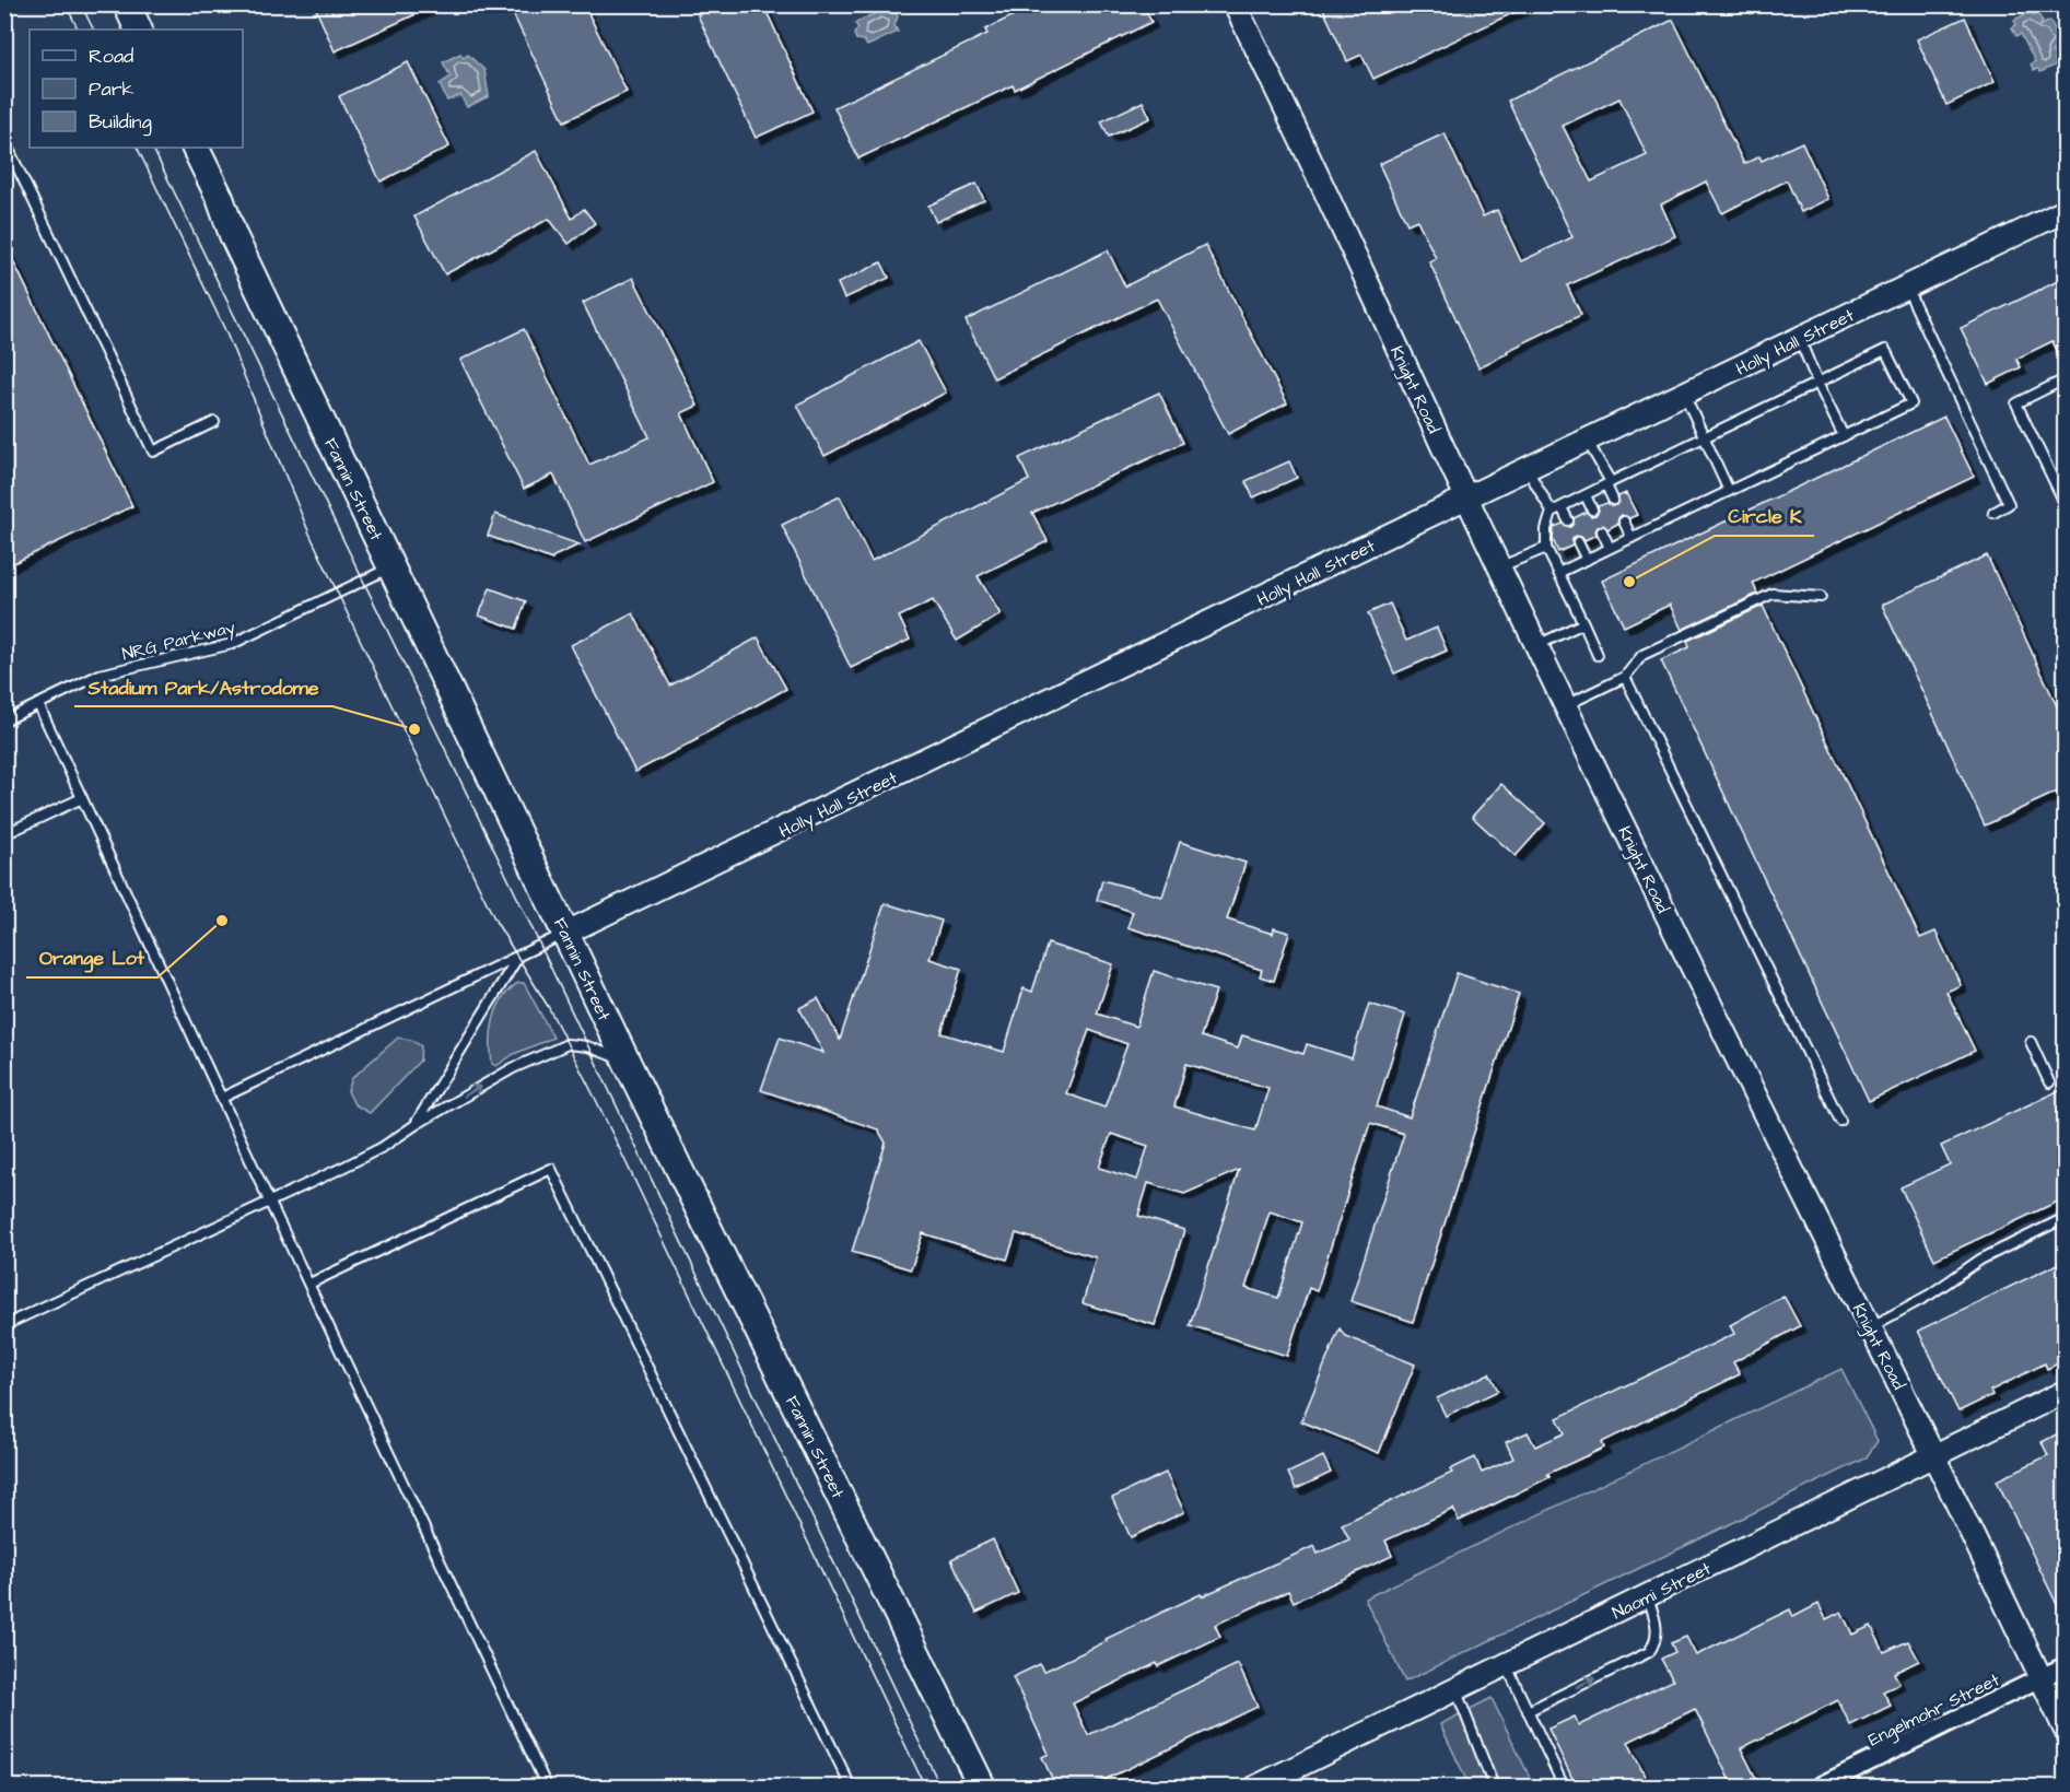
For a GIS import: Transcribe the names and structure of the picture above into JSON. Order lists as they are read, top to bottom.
{
  "streets": {
    "main road": ["Fannin Street"],
    "street": [
      "Holly Hall Street",
      "Knight Road",
      "Naomi Street",
      "Engelmohr Street"
    ],
    "lane": ["NRG Parkway"]
  },
  "crossings": [
    ["Holly Hall Street", "Knight Road"],
    ["Holly Hall Street", "Fannin Street"],
    ["Knight Road", "Naomi Street"],
    ["Knight Road", "Engelmohr Street"],
    ["Fannin Street", "NRG Parkway"]
  ],
  "places": ["Circle K", "Stadium Park/Astrodome", "Orange Lot"],
  "legend": ["Road", "Park", "Building"]
}
